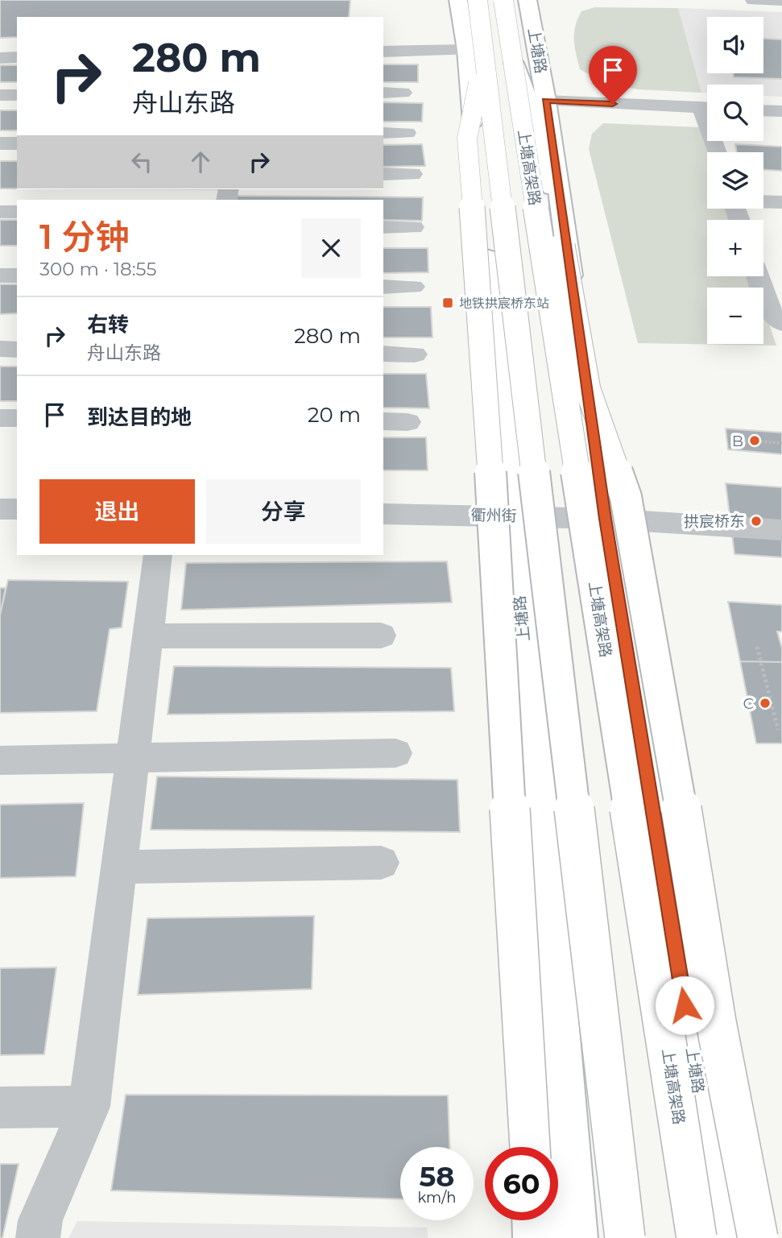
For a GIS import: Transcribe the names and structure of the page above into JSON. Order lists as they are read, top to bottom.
{
  "streets": {
    "main road": ["上塘路", "上塘高架路"],
    "street": ["衢州街"]
  },
  "crossings": [
    ["上塘路", "上塘高架路"],
    ["上塘路", "衢州街"]
  ],
  "places": {
    "transit": ["地铁拱宸桥东站"],
    "other": ["B", "拱宸桥东", "C"]
  },
  "page": {
    "map_buttons": ["+", "−"],
    "turn": ["280 m", "舟山东路"],
    "heading": ["1 分钟", "300 m · 18:55"],
    "list": [
      {
        "name": "右转",
        "note": "舟山东路",
        "value": "280 m"
      },
      {
        "name": "到达目的地",
        "value": "20 m"
      }
    ],
    "buttons": ["退出", "分享"],
    "speed": "58 km/h",
    "limit": "60"
  }
}
